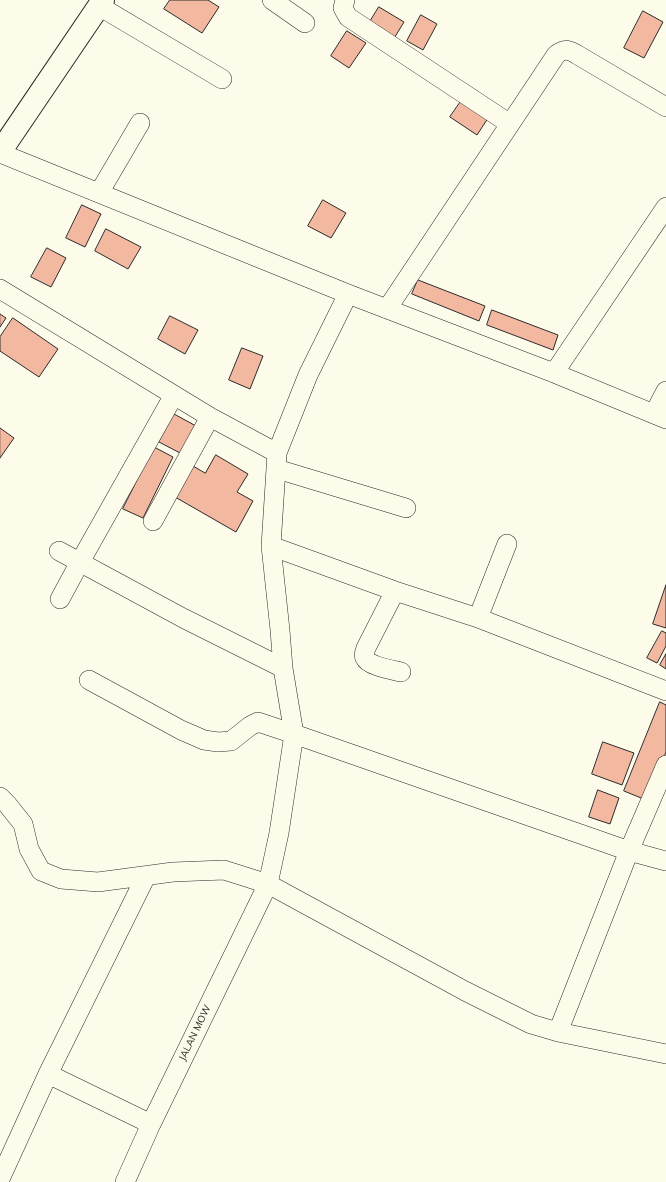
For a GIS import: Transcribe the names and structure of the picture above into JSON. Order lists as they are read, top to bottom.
{
  "streets": {
    "street": ["JALAN MOW"]
  }
}
